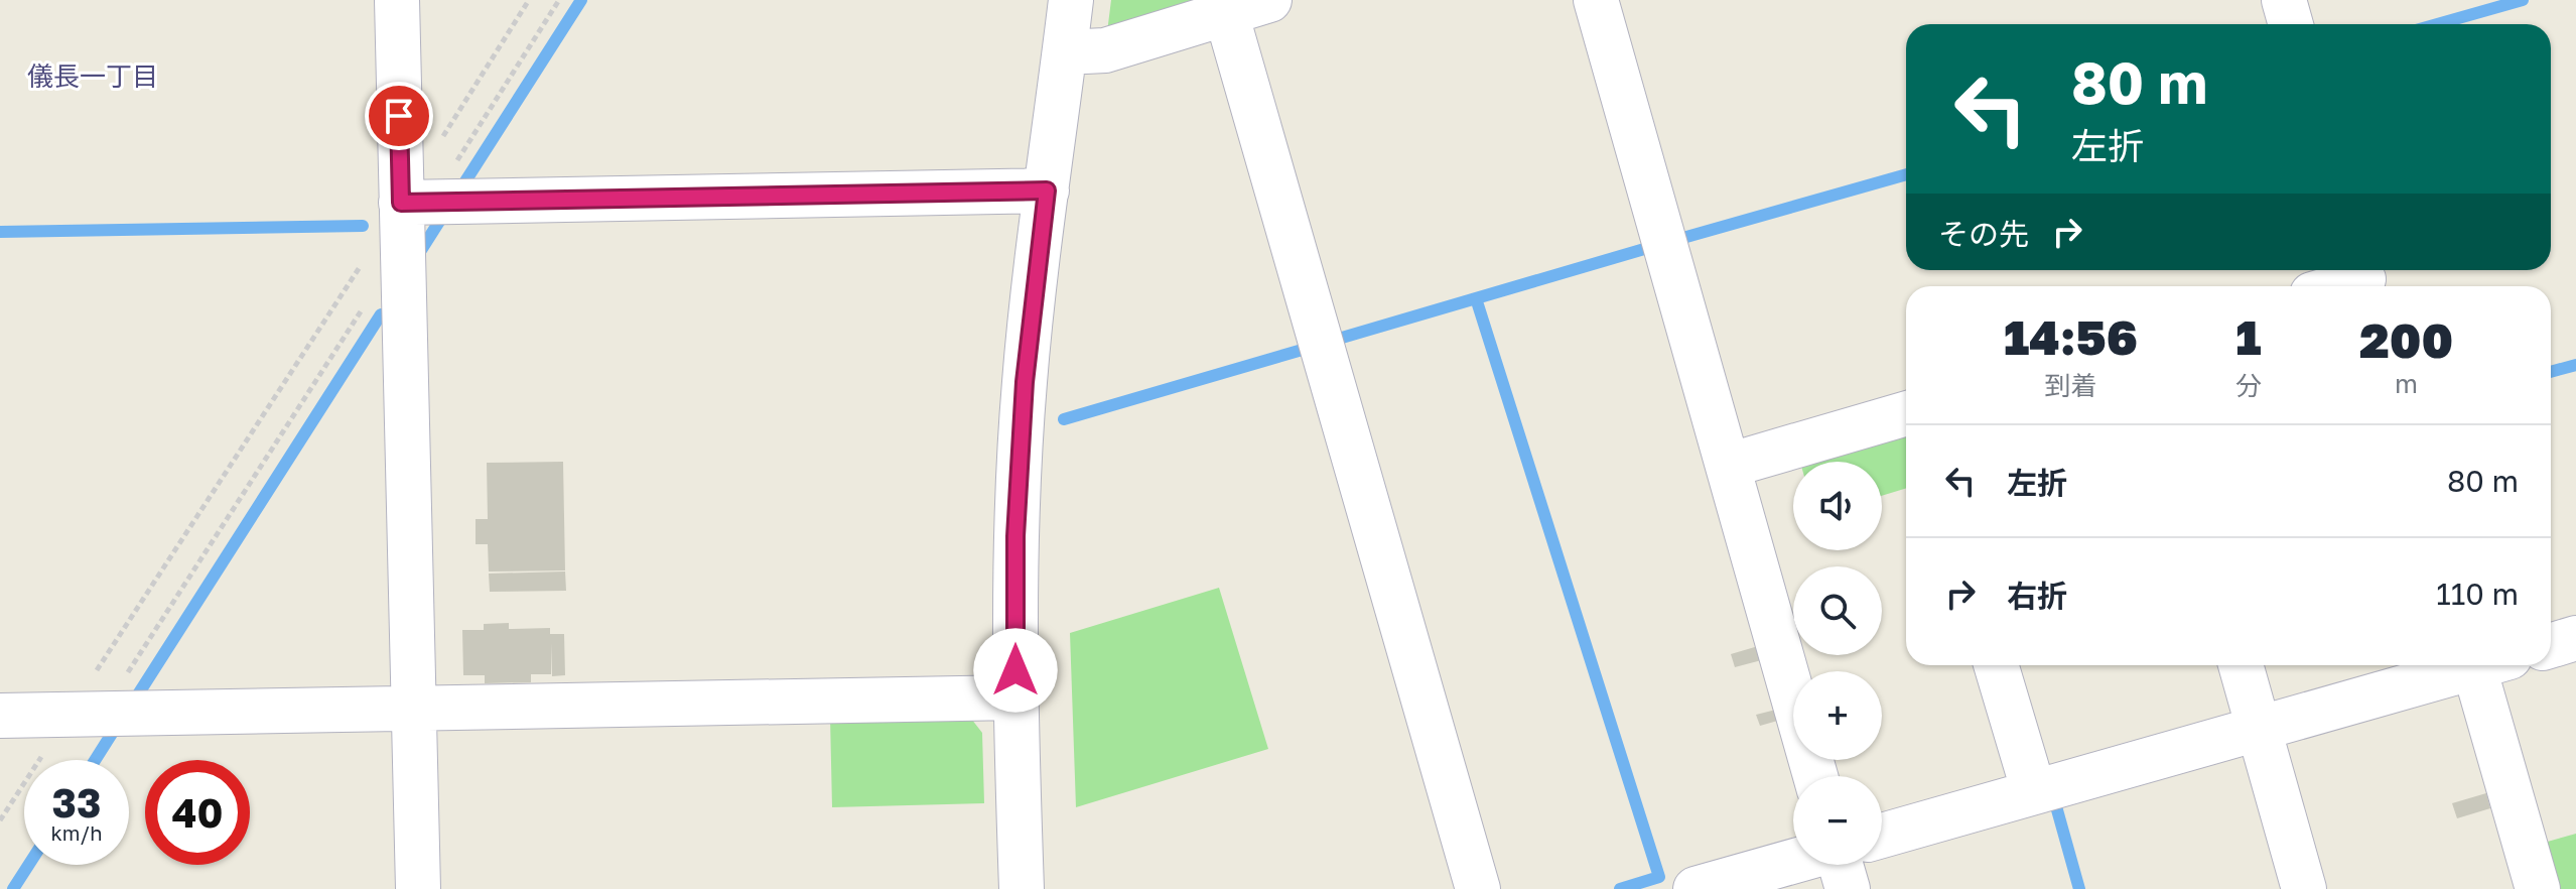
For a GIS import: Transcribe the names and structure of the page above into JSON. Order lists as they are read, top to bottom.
{
  "districts": ["儀長一丁目"],
  "page": {
    "turn": ["80 m", "左折"],
    "then": "その先",
    "eta": [
      "14:56",
      "到着",
      "1",
      "分",
      "200",
      "m"
    ],
    "list": [
      {
        "name": "左折",
        "value": "80 m"
      },
      {
        "name": "右折",
        "value": "110 m"
      }
    ],
    "map_buttons": ["+", "−"],
    "speed": "33 km/h",
    "limit": "40"
  }
}
